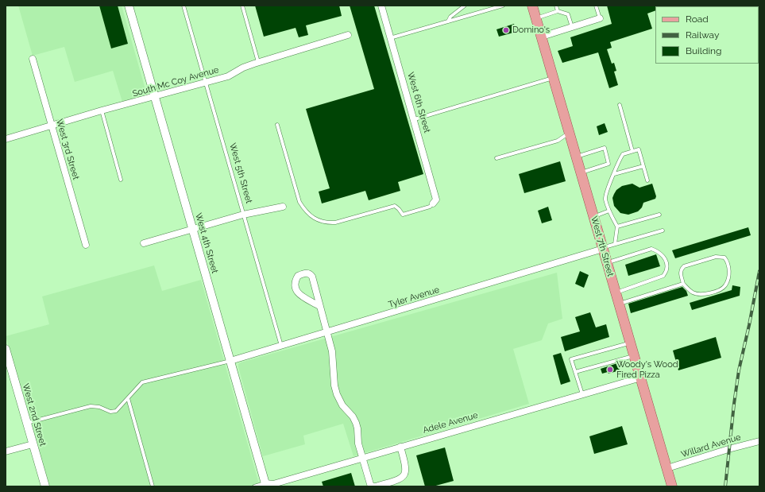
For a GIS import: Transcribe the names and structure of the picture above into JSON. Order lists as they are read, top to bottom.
{
  "streets": {
    "main road": ["West 7th Street"],
    "street": [
      "South Mc Coy Avenue",
      "West 6th Street",
      "West 3rd Street",
      "West 4th Street",
      "Tyler Avenue",
      "West 2nd Street",
      "Adele Avenue",
      "Willard Avenue"
    ],
    "lane": ["West 5th Street"]
  },
  "crossings": [
    ["South Mc Coy Avenue", "West 3rd Street"],
    ["South Mc Coy Avenue", "West 5th Street"],
    ["South Mc Coy Avenue", "West 4th Street"],
    ["West 5th Street", "Tyler Avenue"],
    ["West 4th Street", "Tyler Avenue"],
    ["West 4th Street", "Adele Avenue"],
    ["West 7th Street", "Tyler Avenue"],
    ["West 7th Street", "Adele Avenue"],
    ["West 7th Street", "Willard Avenue"]
  ],
  "places": ["Domino's", "Woody's Wood Fired Pizza"],
  "legend": ["Road", "Railway", "Building"]
}
